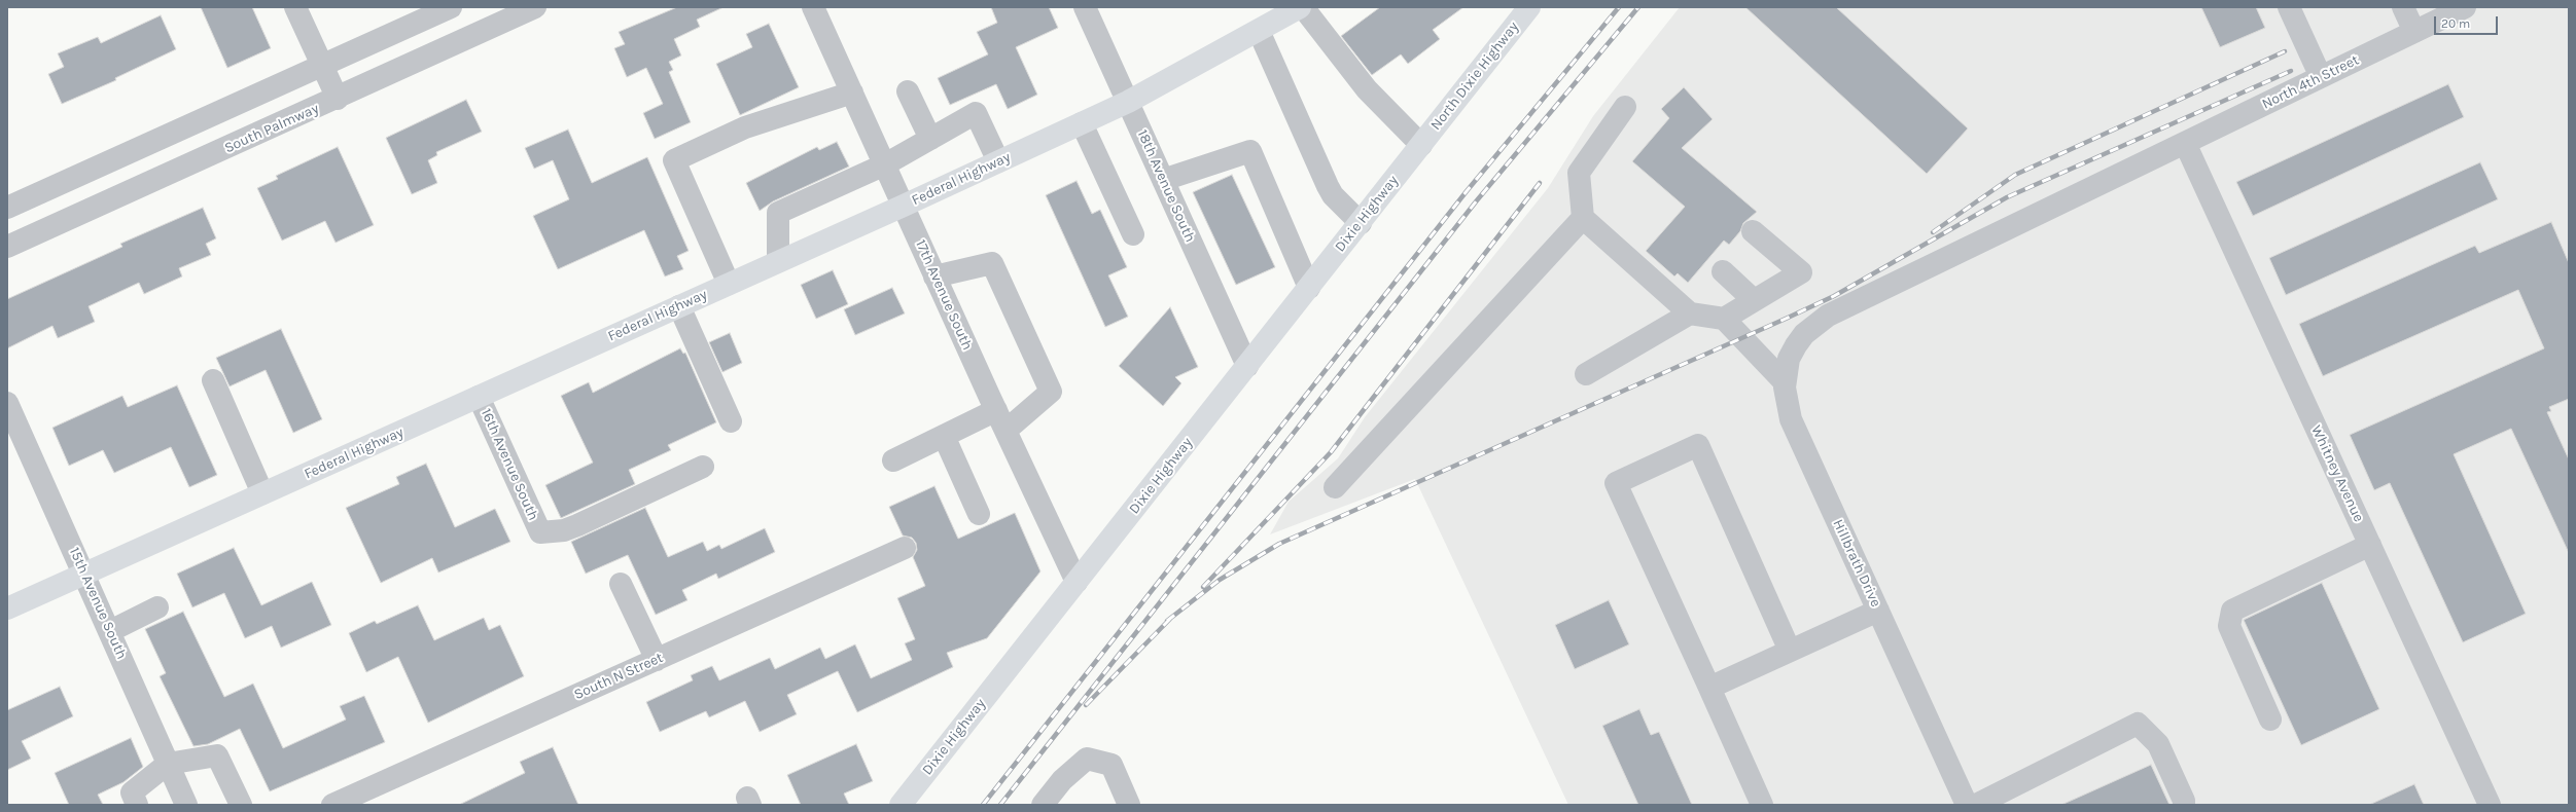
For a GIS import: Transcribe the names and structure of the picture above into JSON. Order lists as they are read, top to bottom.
{
  "streets": {
    "main road": ["North Dixie Highway", "Federal Highway", "Dixie Highway"],
    "street": [
      "North 4th Street",
      "South Palmway",
      "18th Avenue South",
      "17th Avenue South",
      "16th Avenue South",
      "Whitney Avenue",
      "Hillbrath Drive",
      "15th Avenue South",
      "South N Street"
    ]
  },
  "crossings": [
    ["North Dixie Highway", "Dixie Highway"],
    ["North 4th Street", "Whitney Avenue"],
    ["North 4th Street", "Hillbrath Drive"],
    ["Federal Highway", "18th Avenue South"],
    ["Federal Highway", "17th Avenue South"],
    ["Federal Highway", "16th Avenue South"],
    ["Federal Highway", "15th Avenue South"],
    ["18th Avenue South", "Dixie Highway"],
    ["Dixie Highway", "17th Avenue South"]
  ],
  "scale_bar": "20 m"
}
